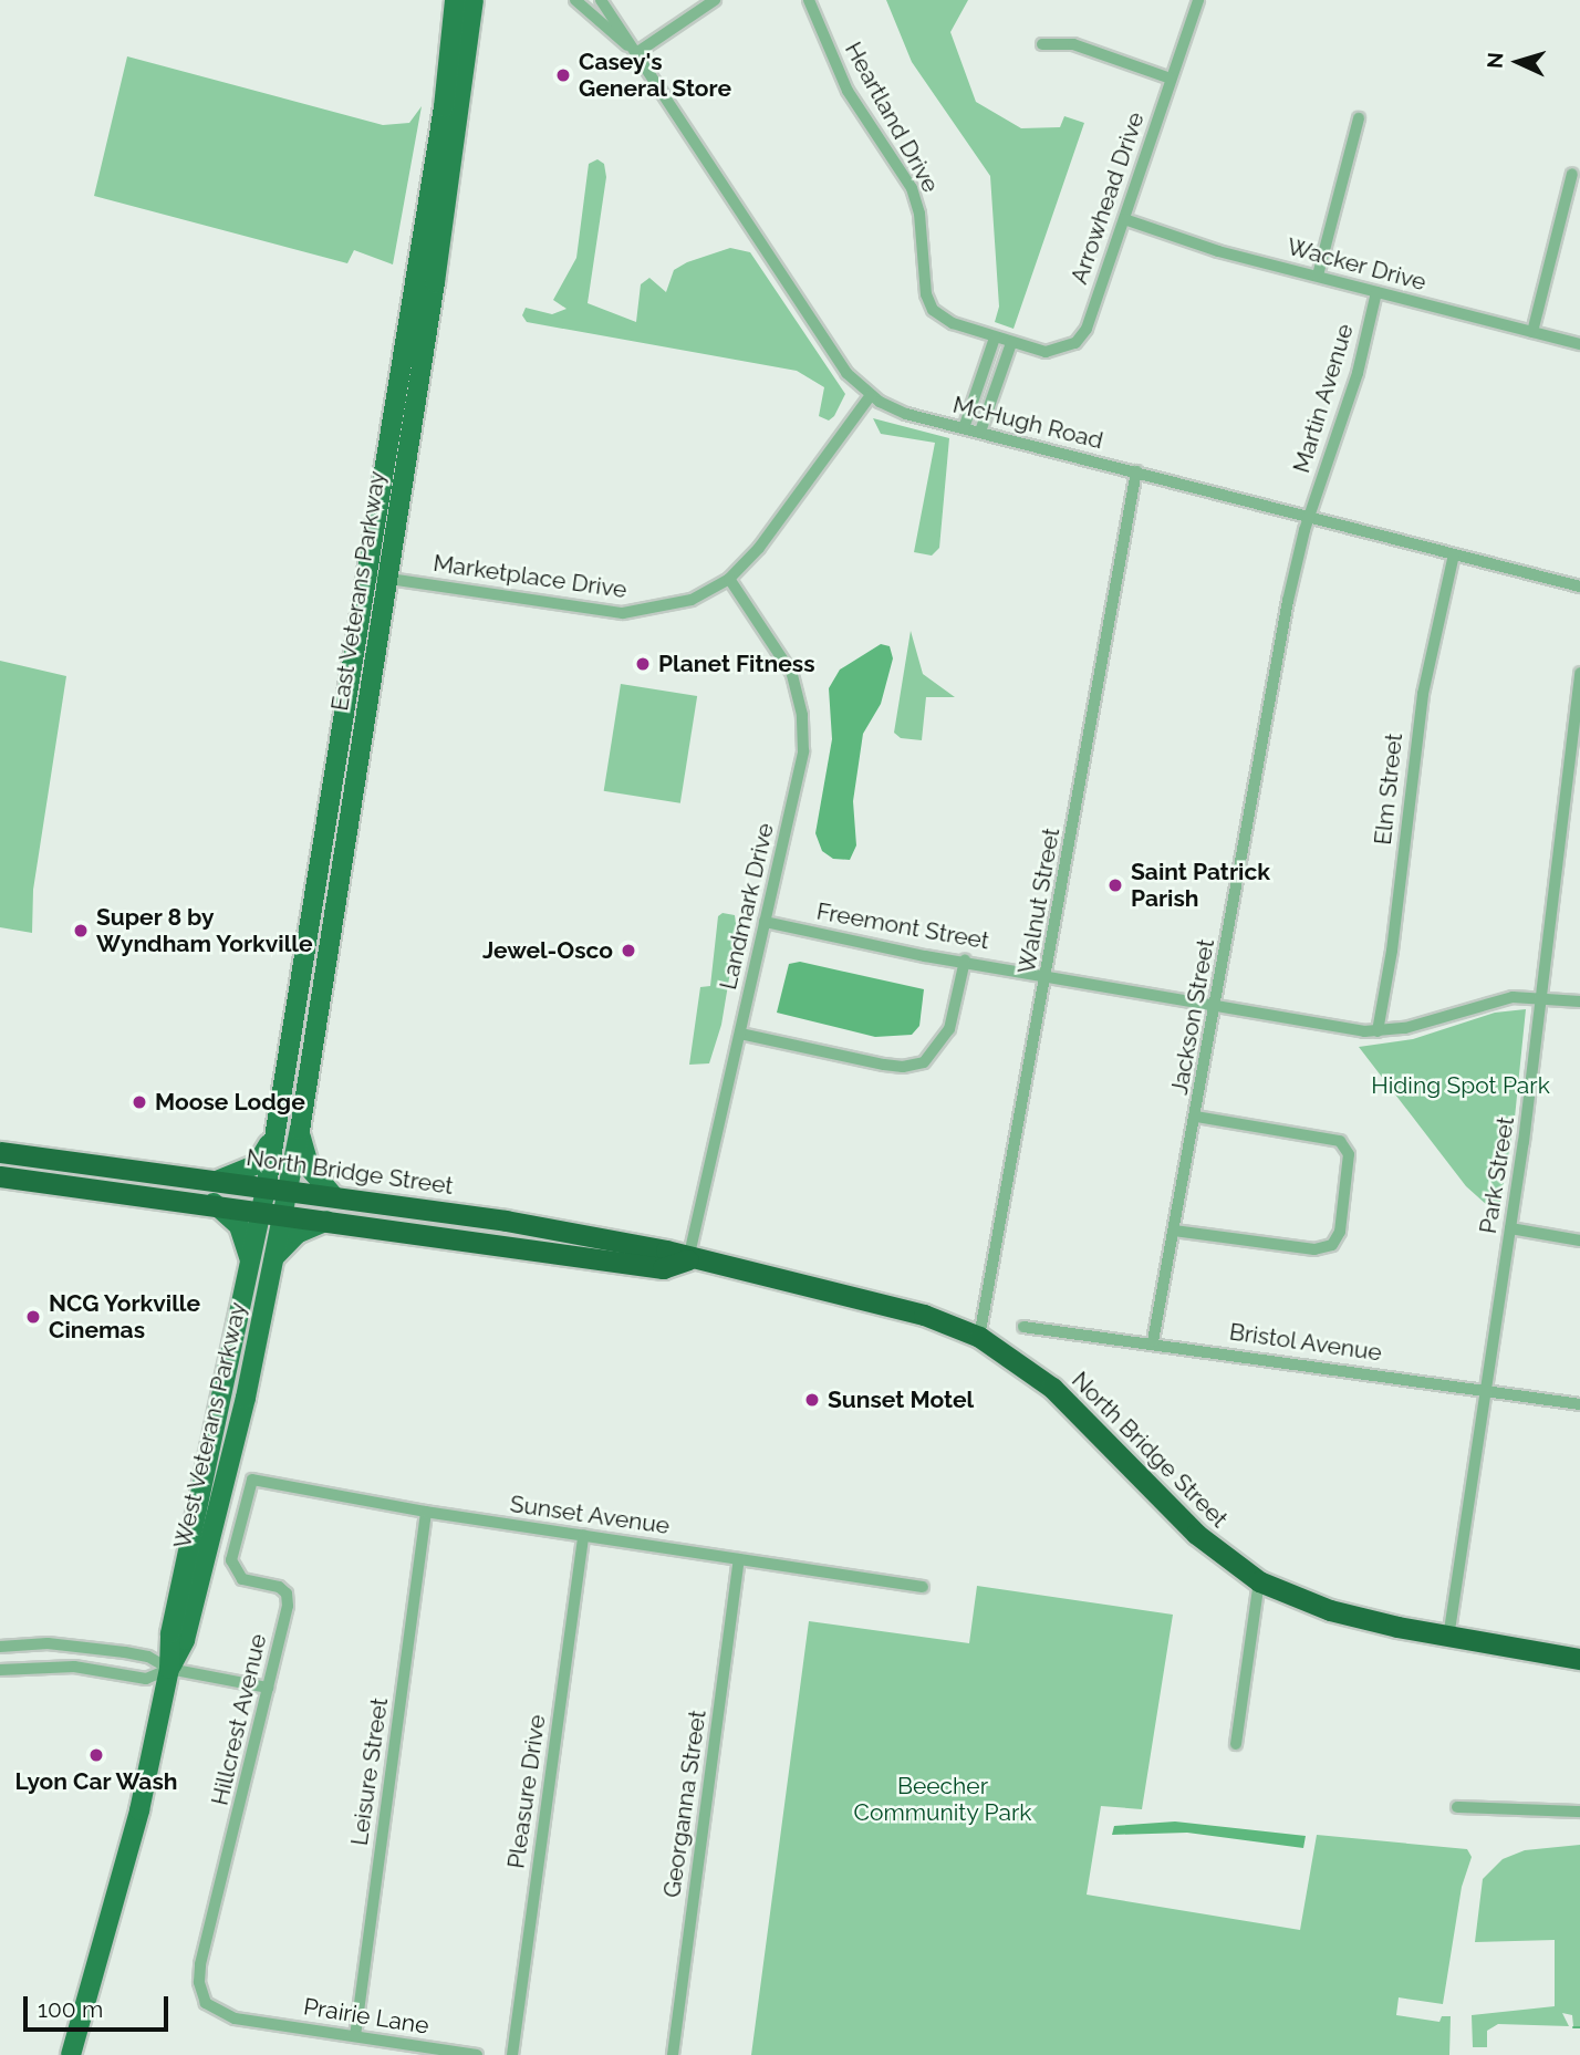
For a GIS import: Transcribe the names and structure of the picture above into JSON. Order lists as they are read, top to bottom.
{
  "streets": {
    "highway": ["North Bridge Street"],
    "main road": ["East Veterans Parkway", "West Veterans Parkway"],
    "street": [
      "Heartland Drive",
      "Arrowhead Drive",
      "Wacker Drive",
      "Martin Avenue",
      "McHugh Road",
      "Marketplace Drive",
      "Elm Street",
      "Walnut Street",
      "Landmark Drive",
      "Freemont Street",
      "Jackson Street",
      "Park Street",
      "Bristol Avenue",
      "Sunset Avenue",
      "Hillcrest Avenue",
      "Leisure Street",
      "Pleasure Drive",
      "Georganna Street",
      "Prairie Lane"
    ]
  },
  "crossings": [
    ["Heartland Drive", "Arrowhead Drive"],
    ["Arrowhead Drive", "Wacker Drive"],
    ["Wacker Drive", "Martin Avenue"],
    ["Martin Avenue", "McHugh Road"],
    ["Martin Avenue", "Jackson Street"],
    ["McHugh Road", "Marketplace Drive"],
    ["McHugh Road", "Elm Street"],
    ["McHugh Road", "Walnut Street"],
    ["McHugh Road", "Jackson Street"],
    ["Marketplace Drive", "East Veterans Parkway"],
    ["Marketplace Drive", "Landmark Drive"],
    ["East Veterans Parkway", "North Bridge Street"],
    ["East Veterans Parkway", "West Veterans Parkway"],
    ["Elm Street", "Freemont Street"],
    ["Walnut Street", "Freemont Street"],
    ["Walnut Street", "North Bridge Street"],
    ["Landmark Drive", "Freemont Street"],
    ["Landmark Drive", "North Bridge Street"],
    ["Freemont Street", "Jackson Street"],
    ["Freemont Street", "Park Street"],
    ["Jackson Street", "Bristol Avenue"],
    ["North Bridge Street", "Park Street"],
    ["North Bridge Street", "West Veterans Parkway"],
    ["Park Street", "Bristol Avenue"],
    ["Sunset Avenue", "Hillcrest Avenue"],
    ["Sunset Avenue", "Leisure Street"],
    ["Sunset Avenue", "Pleasure Drive"],
    ["Sunset Avenue", "Georganna Street"],
    ["Hillcrest Avenue", "Prairie Lane"],
    ["Leisure Street", "Prairie Lane"]
  ],
  "parks": ["Hiding Spot Park", "Beecher Community Park"],
  "places": [
    "Casey's General Store",
    "Planet Fitness",
    "Saint Patrick Parish",
    "Super 8 by Wyndham Yorkville",
    "Jewel-Osco",
    "Moose Lodge",
    "NCG Yorkville Cinemas",
    "Sunset Motel",
    "Lyon Car Wash"
  ],
  "scale_bar": "100 m",
  "north": "left"
}
